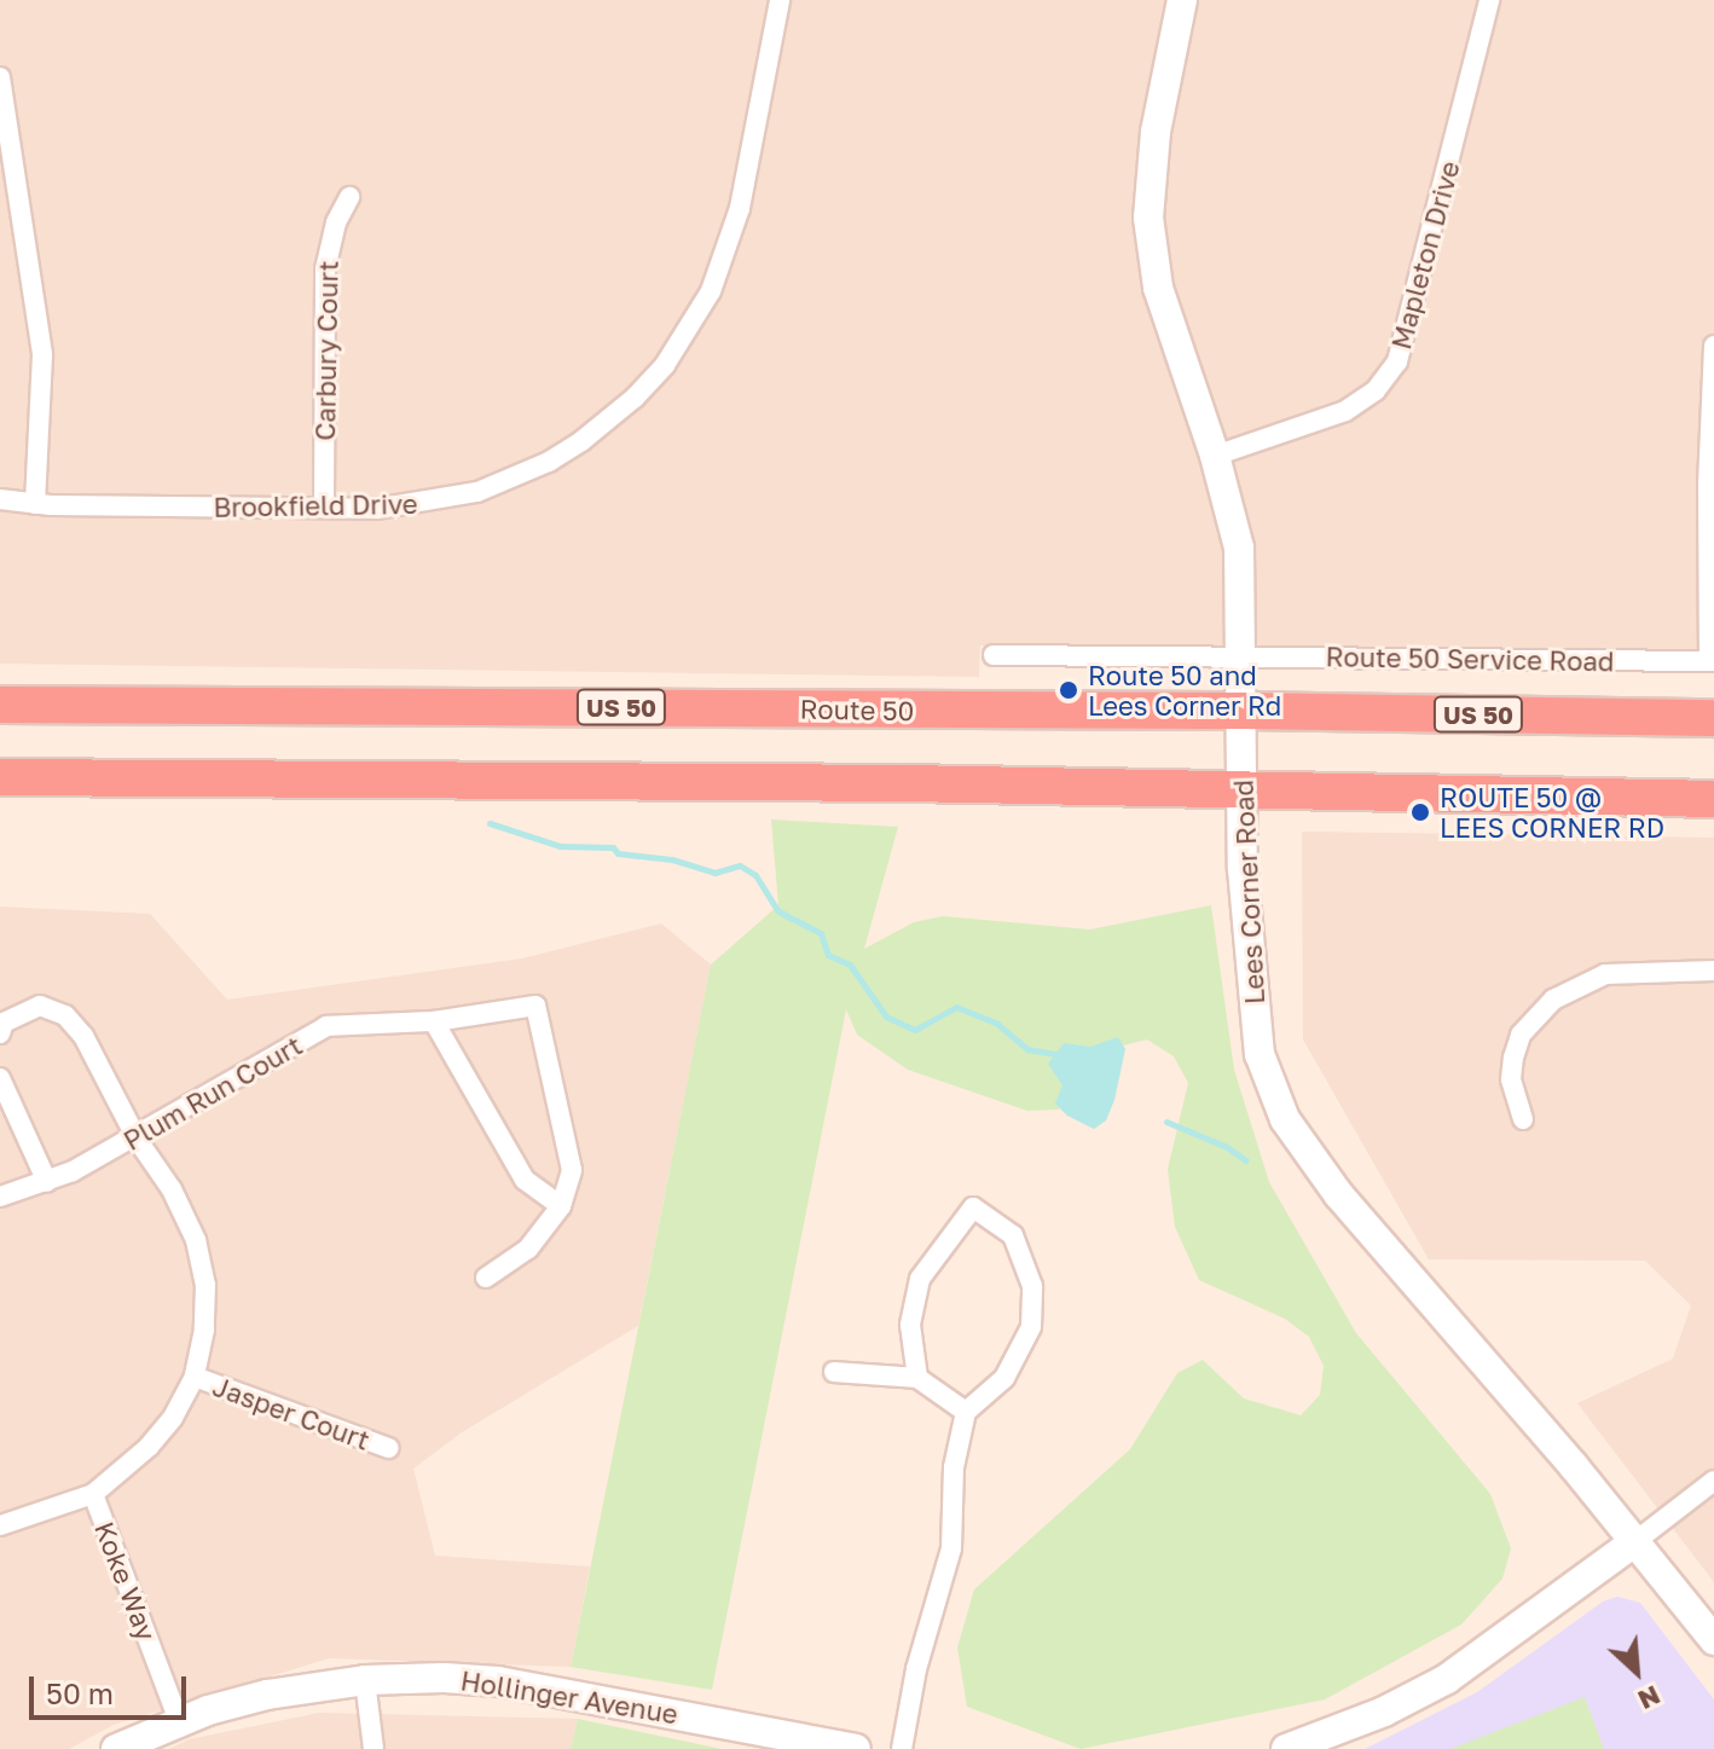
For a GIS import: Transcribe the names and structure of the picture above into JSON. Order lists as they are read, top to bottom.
{
  "streets": {
    "highway": ["US 50", "Route 50"],
    "street": [
      "Mapleton Drive",
      "Carbury Court",
      "Brookfield Drive",
      "Route 50 Service Road",
      "Lees Corner Road",
      "Plum Run Court",
      "Jasper Court",
      "Koke Way",
      "Hollinger Avenue"
    ]
  },
  "crossings": [
    ["Mapleton Drive", "Lees Corner Road"],
    ["Carbury Court", "Brookfield Drive"],
    ["Route 50 Service Road", "Lees Corner Road"],
    ["Route 50", "Lees Corner Road"],
    ["Plum Run Court", "Jasper Court"],
    ["Jasper Court", "Koke Way"],
    ["Koke Way", "Hollinger Avenue"]
  ],
  "places": ["Route 50 and Lees Corner Rd", "ROUTE 50 @ LEES CORNER RD"],
  "scale_bar": "50 m",
  "north": "bottom right"
}
